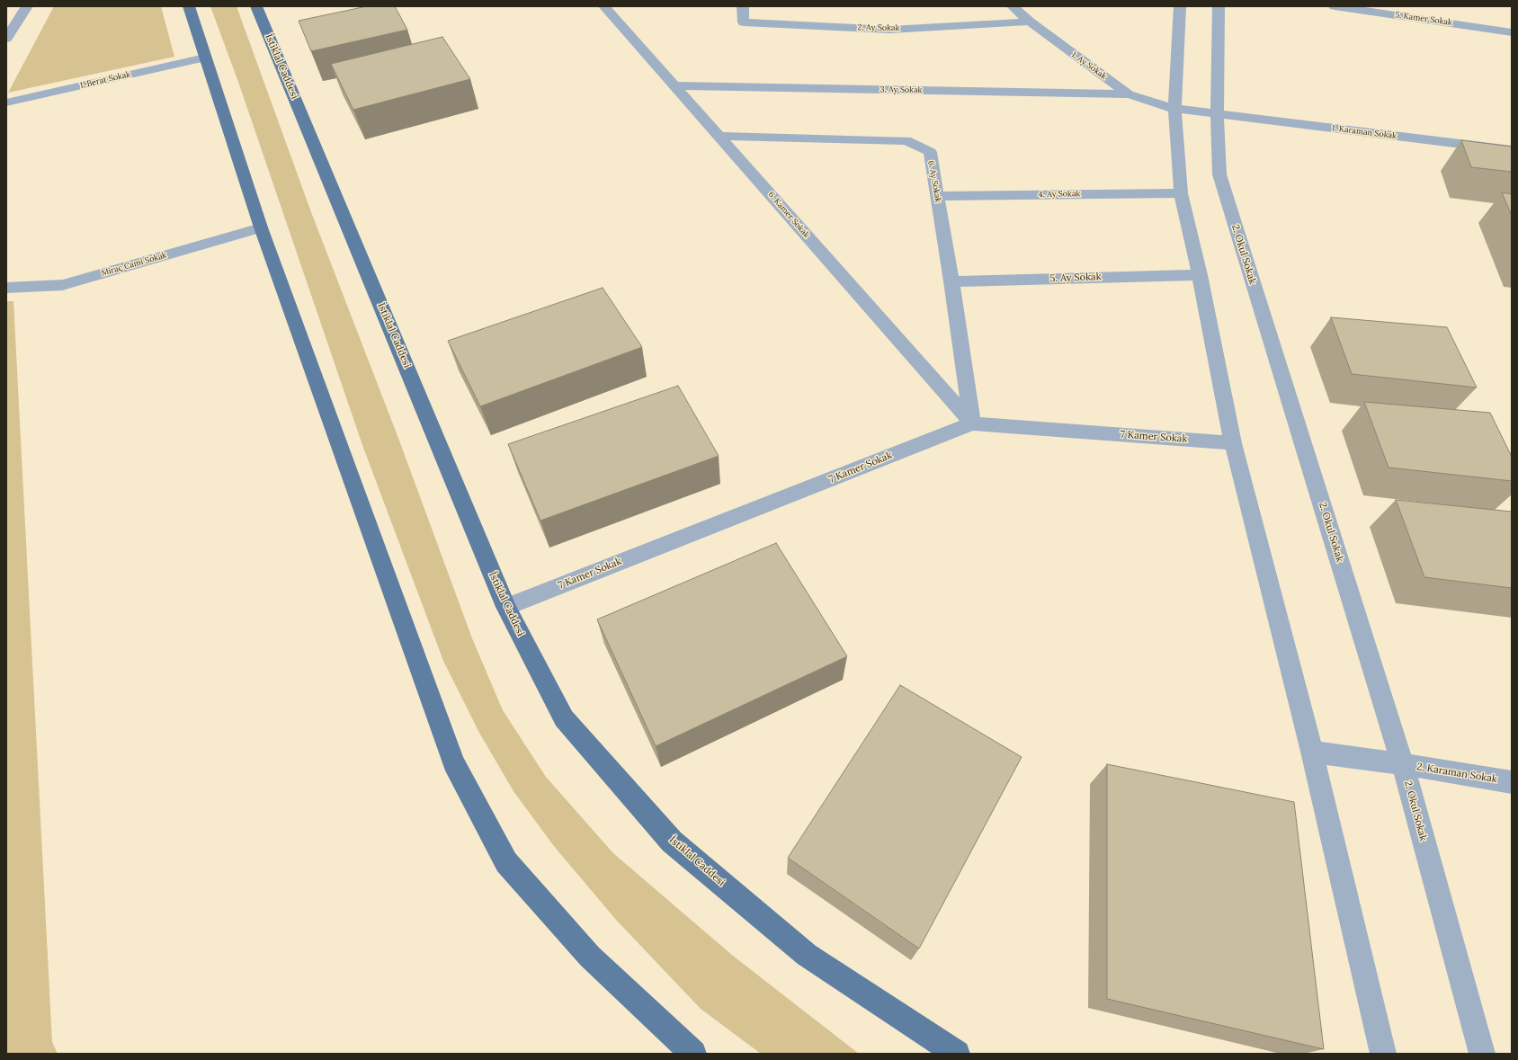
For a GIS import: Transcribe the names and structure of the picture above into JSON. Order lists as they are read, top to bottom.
{
  "streets": {
    "main road": ["İstiklal Caddesi"],
    "street": [
      "5. Kamer Sokak",
      "2. Ay Sokak",
      "1. Ay Sokak",
      "1. Berat Sokak",
      "3. Ay Sokak",
      "1. Karaman Sokak",
      "6. Ay Sokak",
      "4. Ay Sokak",
      "6. Kamer Sokak",
      "2. Okul Sokak",
      "Miraç Cami Sokak",
      "5. Ay Sokak",
      "7 Kamer Sokak",
      "2. Karaman Sokak"
    ]
  },
  "crossings": [
    ["2. Ay Sokak", "1. Ay Sokak"],
    ["1. Ay Sokak", "3. Ay Sokak"],
    ["1. Ay Sokak", "1. Karaman Sokak"],
    ["İstiklal Caddesi", "7 Kamer Sokak"],
    ["3. Ay Sokak", "6. Kamer Sokak"],
    ["1. Karaman Sokak", "2. Okul Sokak"],
    ["6. Ay Sokak", "4. Ay Sokak"],
    ["6. Ay Sokak", "6. Kamer Sokak"],
    ["6. Ay Sokak", "5. Ay Sokak"],
    ["6. Ay Sokak", "7 Kamer Sokak"],
    ["6. Kamer Sokak", "7 Kamer Sokak"],
    ["2. Okul Sokak", "2. Karaman Sokak"]
  ]
}
